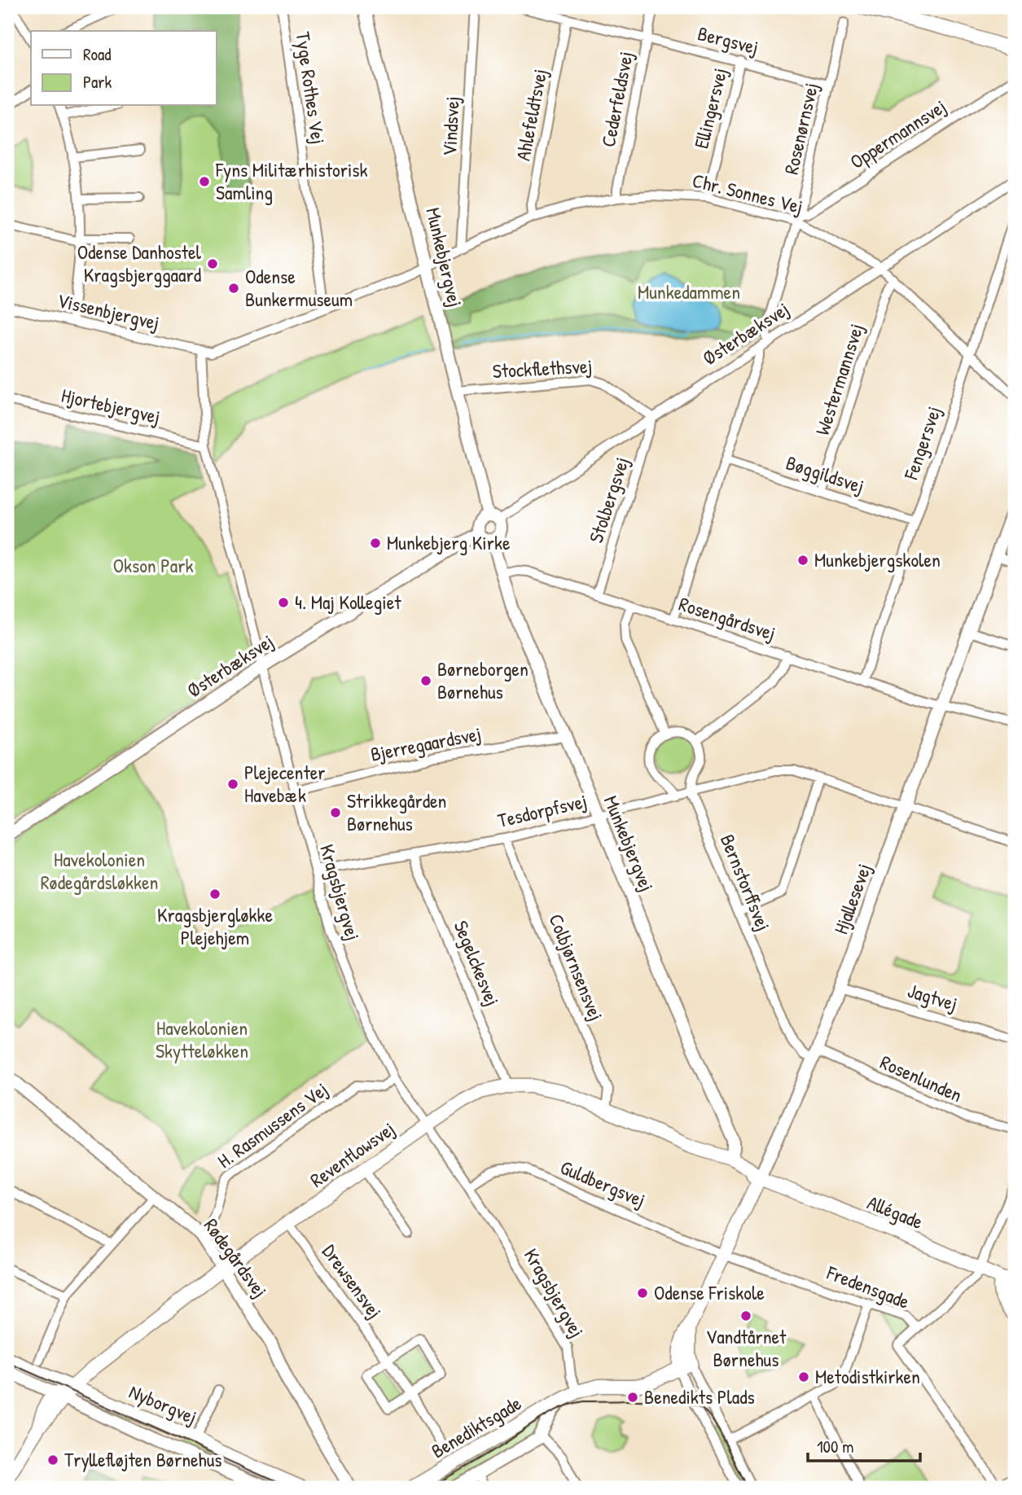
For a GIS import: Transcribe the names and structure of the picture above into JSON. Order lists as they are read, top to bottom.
{
  "streets": {
    "main road": [
      "Hjallesevej",
      "Reventlowsvej",
      "Allégade",
      "Nyborgvej",
      "Benediktsgade"
    ],
    "street": [
      "Bergsvej",
      "Tyge Rothes Vej",
      "Cederfeldsvej",
      "Ellingersvej",
      "Ahlefeldtsvej",
      "Vindsvej",
      "Rosenørnsvej",
      "Oppermannsvej",
      "Chr. Sonnes Vej",
      "Munkebjergvej",
      "Vissenbjergvej",
      "Østerbæksvej",
      "Stockflethsvej",
      "Westermannsvej",
      "Hjortebjergvej",
      "Fengersvej",
      "Bøggildsvej",
      "Stolbergsvej",
      "Rosengårdsvej",
      "Bjerregaardsvej",
      "Tesdorpfsvej",
      "Bernstorffsvej",
      "Kragsbjergvej",
      "Segelckesvej",
      "Colbjørnsensvej",
      "Jagtvej",
      "Rosenlunden",
      "H. Rasmussens Vej",
      "Guldbergsvej",
      "Rødegårdsvej",
      "Drewsensvej",
      "Fredensgade"
    ]
  },
  "crossings": [
    ["Bergsvej", "Cederfeldsvej"],
    ["Bergsvej", "Ellingersvej"],
    ["Bergsvej", "Ahlefeldtsvej"],
    ["Bergsvej", "Rosenørnsvej"],
    ["Tyge Rothes Vej", "Chr. Sonnes Vej"],
    ["Cederfeldsvej", "Chr. Sonnes Vej"],
    ["Ellingersvej", "Chr. Sonnes Vej"],
    ["Ahlefeldtsvej", "Chr. Sonnes Vej"],
    ["Vindsvej", "Chr. Sonnes Vej"],
    ["Rosenørnsvej", "Oppermannsvej"],
    ["Rosenørnsvej", "Chr. Sonnes Vej"],
    ["Rosenørnsvej", "Østerbæksvej"],
    ["Oppermannsvej", "Chr. Sonnes Vej"],
    ["Chr. Sonnes Vej", "Munkebjergvej"],
    ["Chr. Sonnes Vej", "Vissenbjergvej"],
    ["Chr. Sonnes Vej", "Østerbæksvej"],
    ["Chr. Sonnes Vej", "Westermannsvej"],
    ["Chr. Sonnes Vej", "Fengersvej"],
    ["Chr. Sonnes Vej", "Kragsbjergvej"],
    ["Munkebjergvej", "Østerbæksvej"],
    ["Munkebjergvej", "Stockflethsvej"],
    ["Munkebjergvej", "Rosengårdsvej"],
    ["Munkebjergvej", "Bjerregaardsvej"],
    ["Munkebjergvej", "Tesdorpfsvej"],
    ["Munkebjergvej", "Reventlowsvej"],
    ["Vissenbjergvej", "Kragsbjergvej"],
    ["Østerbæksvej", "Stockflethsvej"],
    ["Østerbæksvej", "Stolbergsvej"],
    ["Østerbæksvej", "Kragsbjergvej"],
    ["Stockflethsvej", "Stolbergsvej"],
    ["Westermannsvej", "Bøggildsvej"],
    ["Hjortebjergvej", "Kragsbjergvej"],
    ["Fengersvej", "Bøggildsvej"],
    ["Fengersvej", "Rosengårdsvej"],
    ["Stolbergsvej", "Rosengårdsvej"],
    ["Rosengårdsvej", "Hjallesevej"],
    ["Bjerregaardsvej", "Kragsbjergvej"],
    ["Tesdorpfsvej", "Bernstorffsvej"],
    ["Tesdorpfsvej", "Kragsbjergvej"],
    ["Tesdorpfsvej", "Hjallesevej"],
    ["Tesdorpfsvej", "Segelckesvej"],
    ["Tesdorpfsvej", "Colbjørnsensvej"],
    ["Bernstorffsvej", "Hjallesevej"],
    ["Bernstorffsvej", "Rosenlunden"],
    ["Kragsbjergvej", "H. Rasmussens Vej"],
    ["Kragsbjergvej", "Reventlowsvej"],
    ["Kragsbjergvej", "Guldbergsvej"],
    ["Kragsbjergvej", "Benediktsgade"],
    ["Hjallesevej", "Jagtvej"],
    ["Hjallesevej", "Rosenlunden"],
    ["Hjallesevej", "Reventlowsvej"],
    ["Hjallesevej", "Guldbergsvej"],
    ["Hjallesevej", "Allégade"],
    ["Hjallesevej", "Fredensgade"],
    ["Hjallesevej", "Benediktsgade"],
    ["Segelckesvej", "Reventlowsvej"],
    ["Colbjørnsensvej", "Reventlowsvej"],
    ["H. Rasmussens Vej", "Rødegårdsvej"],
    ["Reventlowsvej", "Allégade"],
    ["Reventlowsvej", "Rødegårdsvej"],
    ["Reventlowsvej", "Drewsensvej"],
    ["Reventlowsvej", "Nyborgvej"],
    ["Guldbergsvej", "Fredensgade"],
    ["Allégade", "Fredensgade"]
  ],
  "parks": [
    "Munkedammen",
    "Okson Park",
    "Havekolonien Rødegårdsløkken",
    "Havekolonien Skytteløkken"
  ],
  "places": [
    "Fyns Militærhistorisk Samling",
    "Odense Danhostel Kragsbjerggaard",
    "Odense Bunkermuseum",
    "Munkebjerg Kirke",
    "Munkebjergskolen",
    "4. Maj Kollegiet",
    "Børneborgen Børnehus",
    "Plejecenter Havebæk",
    "Strikkegården Børnehus",
    "Kragsbjergløkke Plejehjem",
    "Odense Friskole",
    "Vandtårnet Børnehus",
    "Metodistkirken",
    "Benedikts Plads",
    "Tryllefløjten Børnehus"
  ],
  "legend": ["Road", "Park"],
  "scale_bar": "100 m"
}
